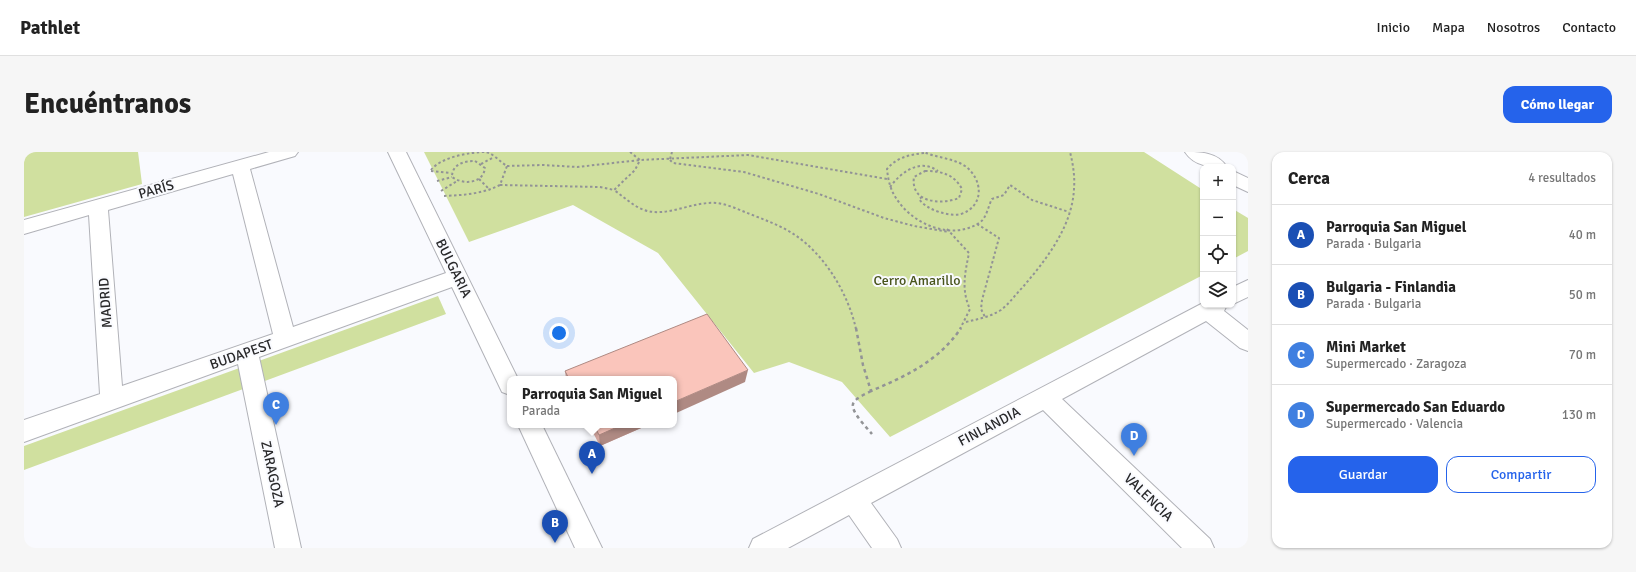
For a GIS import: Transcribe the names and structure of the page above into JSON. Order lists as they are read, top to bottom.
{
  "streets": {
    "street": [
      "PARÍS",
      "BULGARIA",
      "MADRID",
      "BUDAPEST",
      "FINLANDIA",
      "ZARAGOZA",
      "VALENCIA"
    ]
  },
  "crossings": [
    ["PARÍS", "MADRID"],
    ["BULGARIA", "BUDAPEST"],
    ["MADRID", "BUDAPEST"],
    ["BUDAPEST", "ZARAGOZA"],
    ["FINLANDIA", "VALENCIA"]
  ],
  "parks": ["Cerro Amarillo"],
  "page": {
    "header": "Pathlet",
    "nav": [
      "Inicio",
      "Mapa",
      "Nosotros",
      "Contacto"
    ],
    "buttons": [
      "Cómo llegar",
      ["Guardar", "Compartir"]
    ],
    "title": "Encuéntranos",
    "heading": ["Cerca", "4 resultados"],
    "map_buttons": ["+", "−"],
    "list": [
      {
        "mark": "A",
        "name": "Parroquia San Miguel",
        "note": "Parada · Bulgaria",
        "value": "40 m"
      },
      {
        "mark": "B",
        "name": "Bulgaria - Finlandia",
        "note": "Parada · Bulgaria",
        "value": "50 m"
      },
      {
        "mark": "C",
        "name": "Mini Market",
        "note": "Supermercado · Zaragoza",
        "value": "70 m"
      },
      {
        "mark": "D",
        "name": "Supermercado San Eduardo",
        "note": "Supermercado · Valencia",
        "value": "130 m"
      }
    ],
    "popup": ["Parroquia San Miguel", "Parada"],
    "pins": [
      "C",
      "D",
      "A",
      "B"
    ]
  }
}
